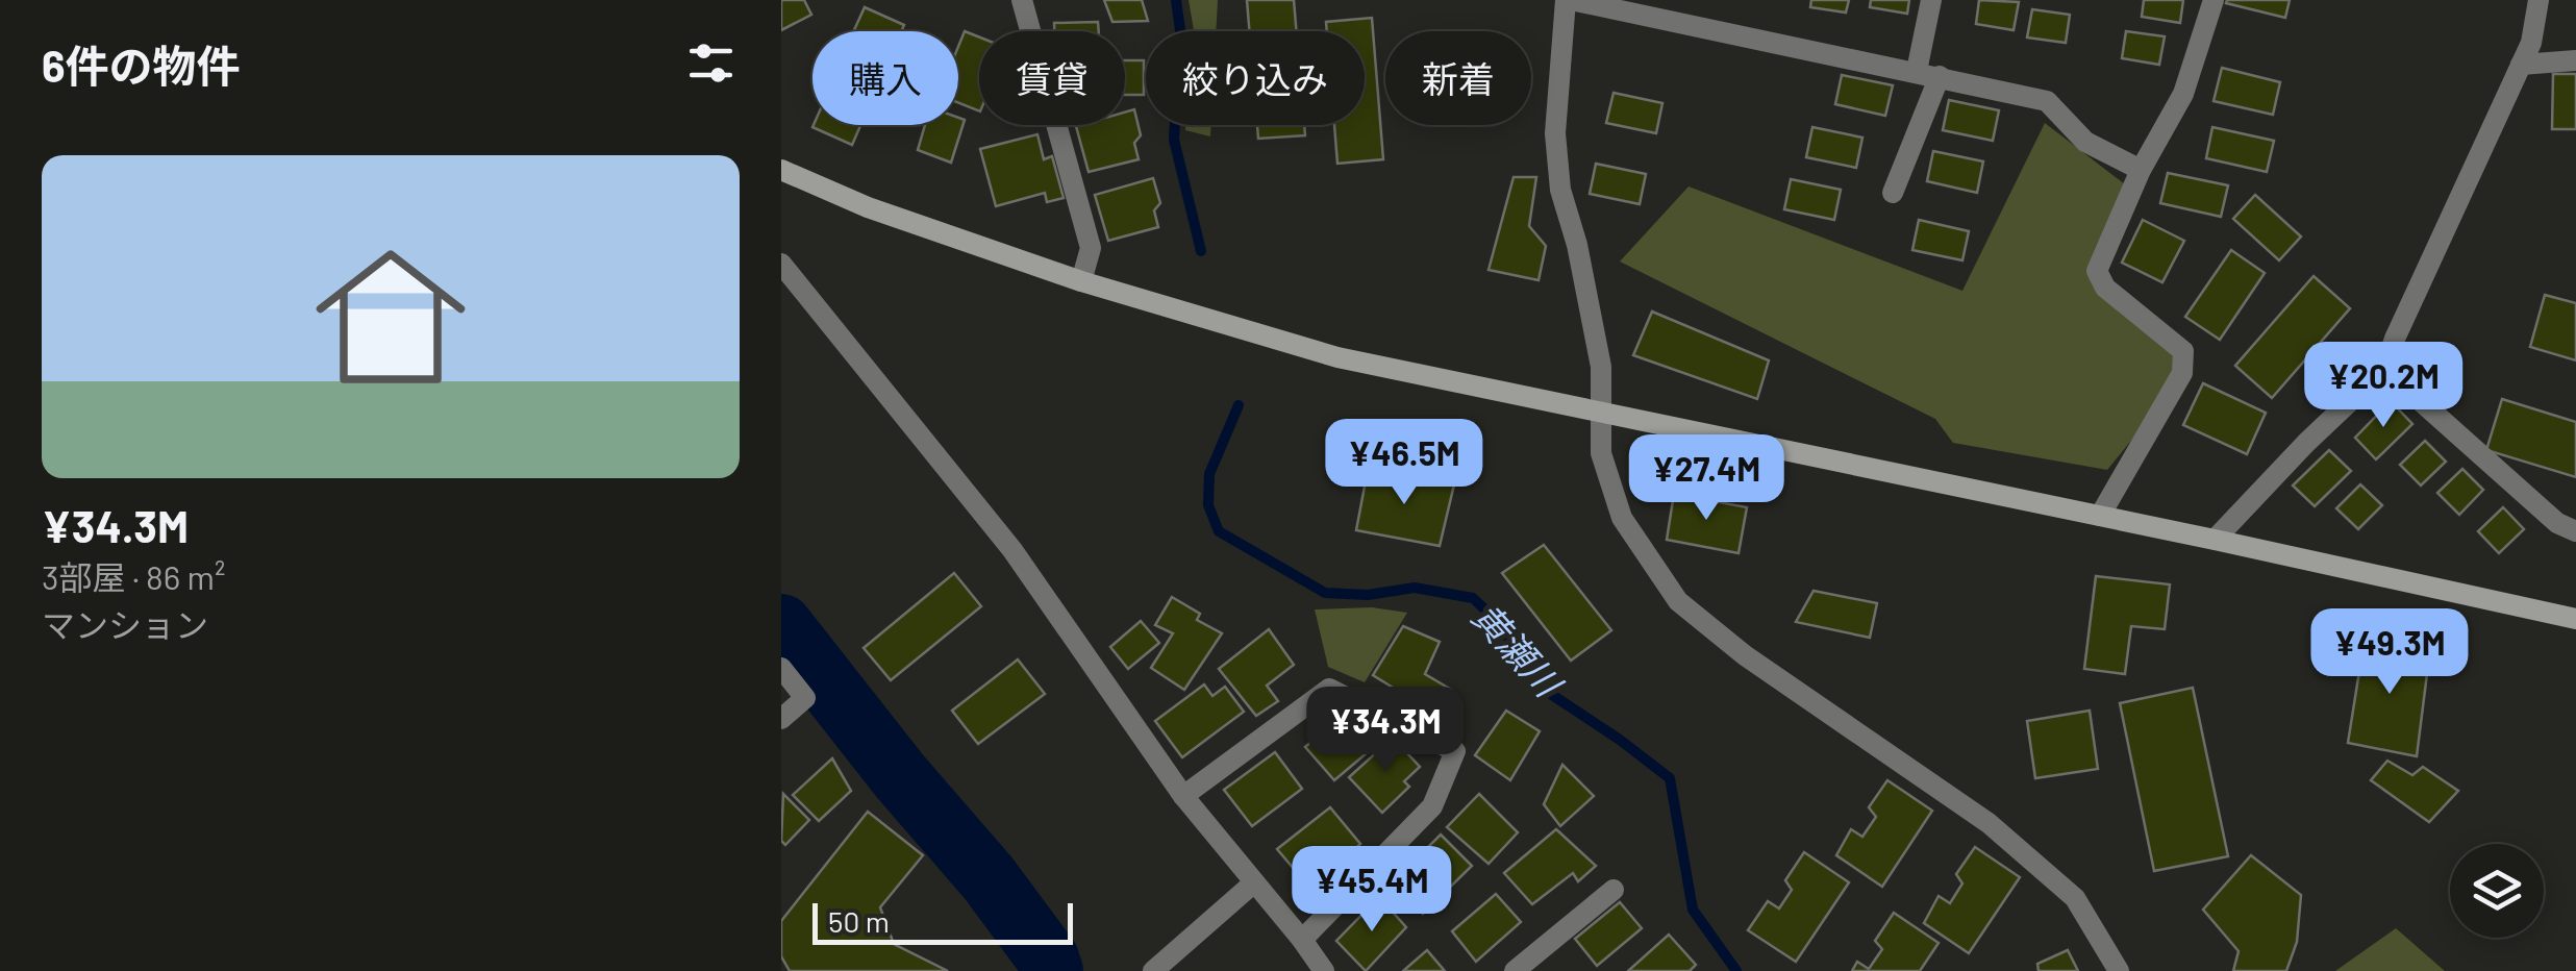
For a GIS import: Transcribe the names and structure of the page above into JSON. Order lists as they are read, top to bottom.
{
  "water": ["黄瀬川"],
  "scale_bar": "50 m",
  "page": {
    "heading": "6件の物件",
    "chip": [
      "購入",
      "賃貸",
      "絞り込み",
      "新着"
    ],
    "list": [
      {
        "name": "¥34.3M",
        "note": "3部屋 · 86 m² · マンション"
      }
    ],
    "price": [
      "¥20.2M",
      "¥46.5M",
      "¥27.4M",
      "¥49.3M",
      "¥34.3M",
      "¥45.4M"
    ],
    "scale": "50 m"
  }
}
